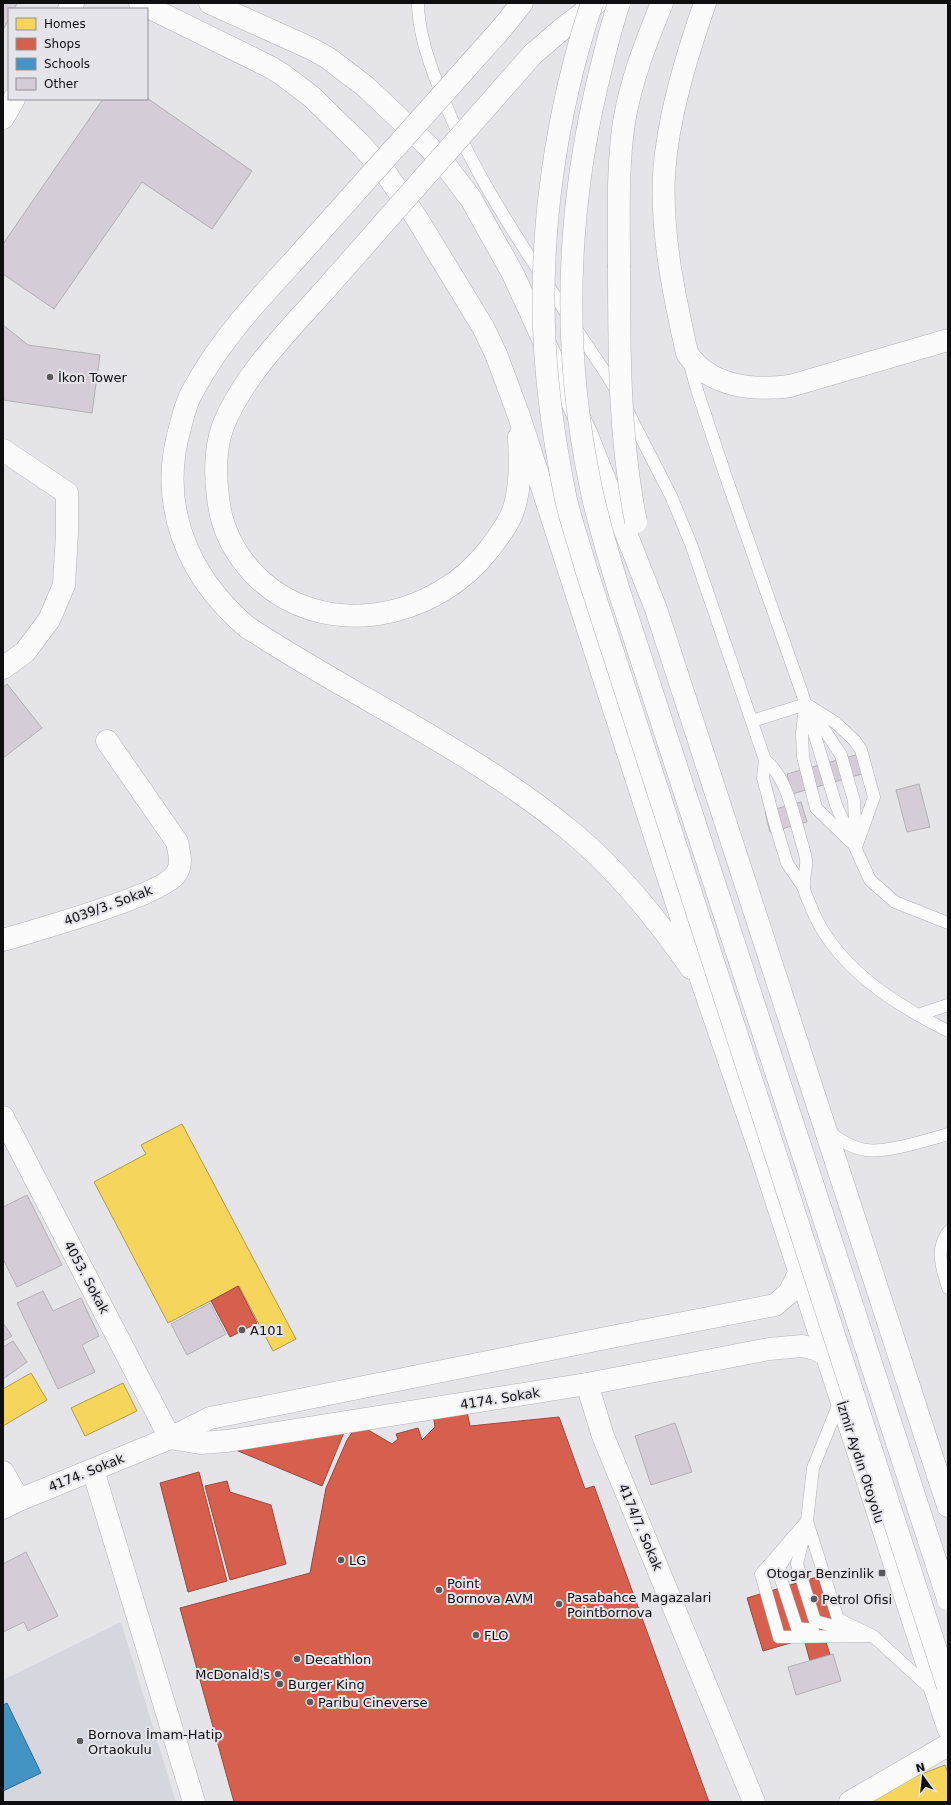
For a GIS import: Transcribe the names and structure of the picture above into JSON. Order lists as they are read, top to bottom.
{
  "streets": {
    "main road": [
      "4039/3. Sokak",
      "4053. Sokak",
      "4174. Sokak",
      "İzmir Aydın Otoyolu",
      "4174/7. Sokak"
    ]
  },
  "crossings": [
    ["4053. Sokak", "4174. Sokak"],
    ["4174. Sokak", "İzmir Aydın Otoyolu"],
    ["4174. Sokak", "4174/7. Sokak"]
  ],
  "places": {
    "other": [
      "İkon Tower",
      "A101",
      "LG",
      "Point Bornova AVM",
      "Petrol Ofisi",
      "Pasabahce Magazalari Pointbornova",
      "FLO",
      "Decathlon",
      "McDonald's",
      "Burger King",
      "Paribu Cineverse",
      "Bornova İmam-Hatip Ortaokulu"
    ],
    "transit": ["Otogar Benzinlik"]
  },
  "legend": [
    "Homes",
    "Shops",
    "Schools",
    "Other"
  ],
  "north": "top"
}
